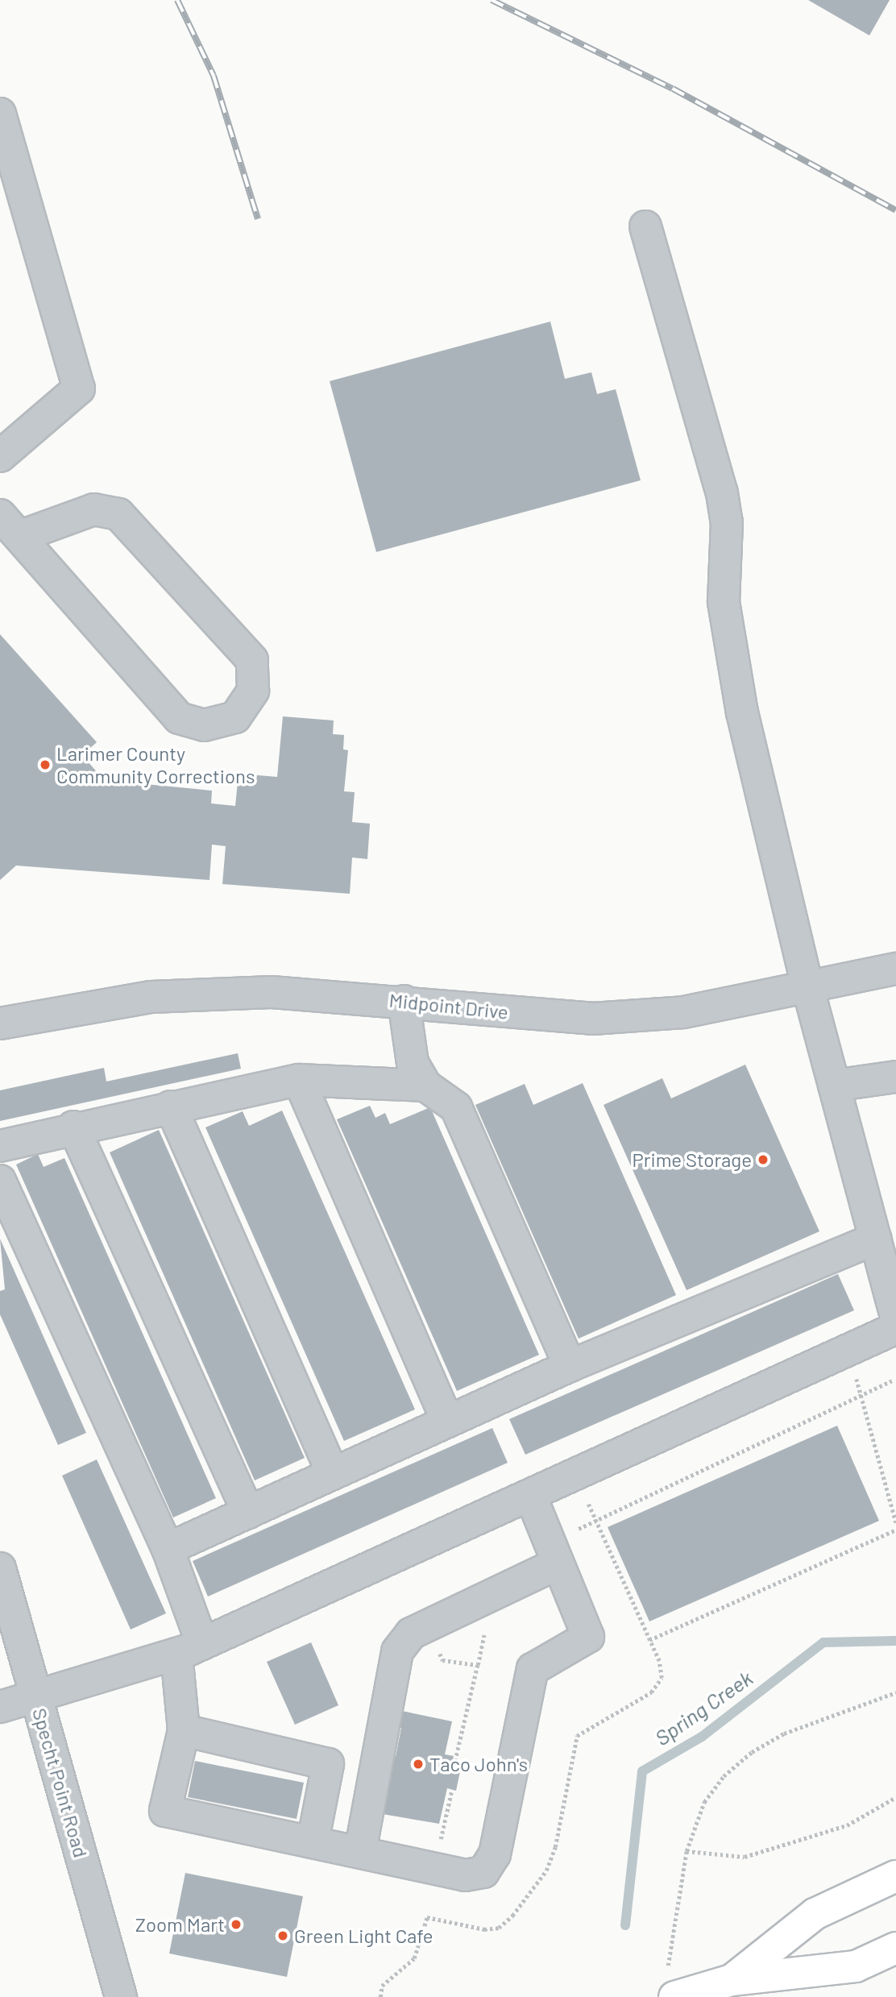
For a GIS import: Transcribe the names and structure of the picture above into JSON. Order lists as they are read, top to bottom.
{
  "streets": {
    "street": ["Midpoint Drive", "Specht Point Road"]
  },
  "water": ["Spring Creek"],
  "places": [
    "Larimer County Community Corrections",
    "Prime Storage",
    "Taco John's",
    "Zoom Mart",
    "Green Light Cafe"
  ]
}
